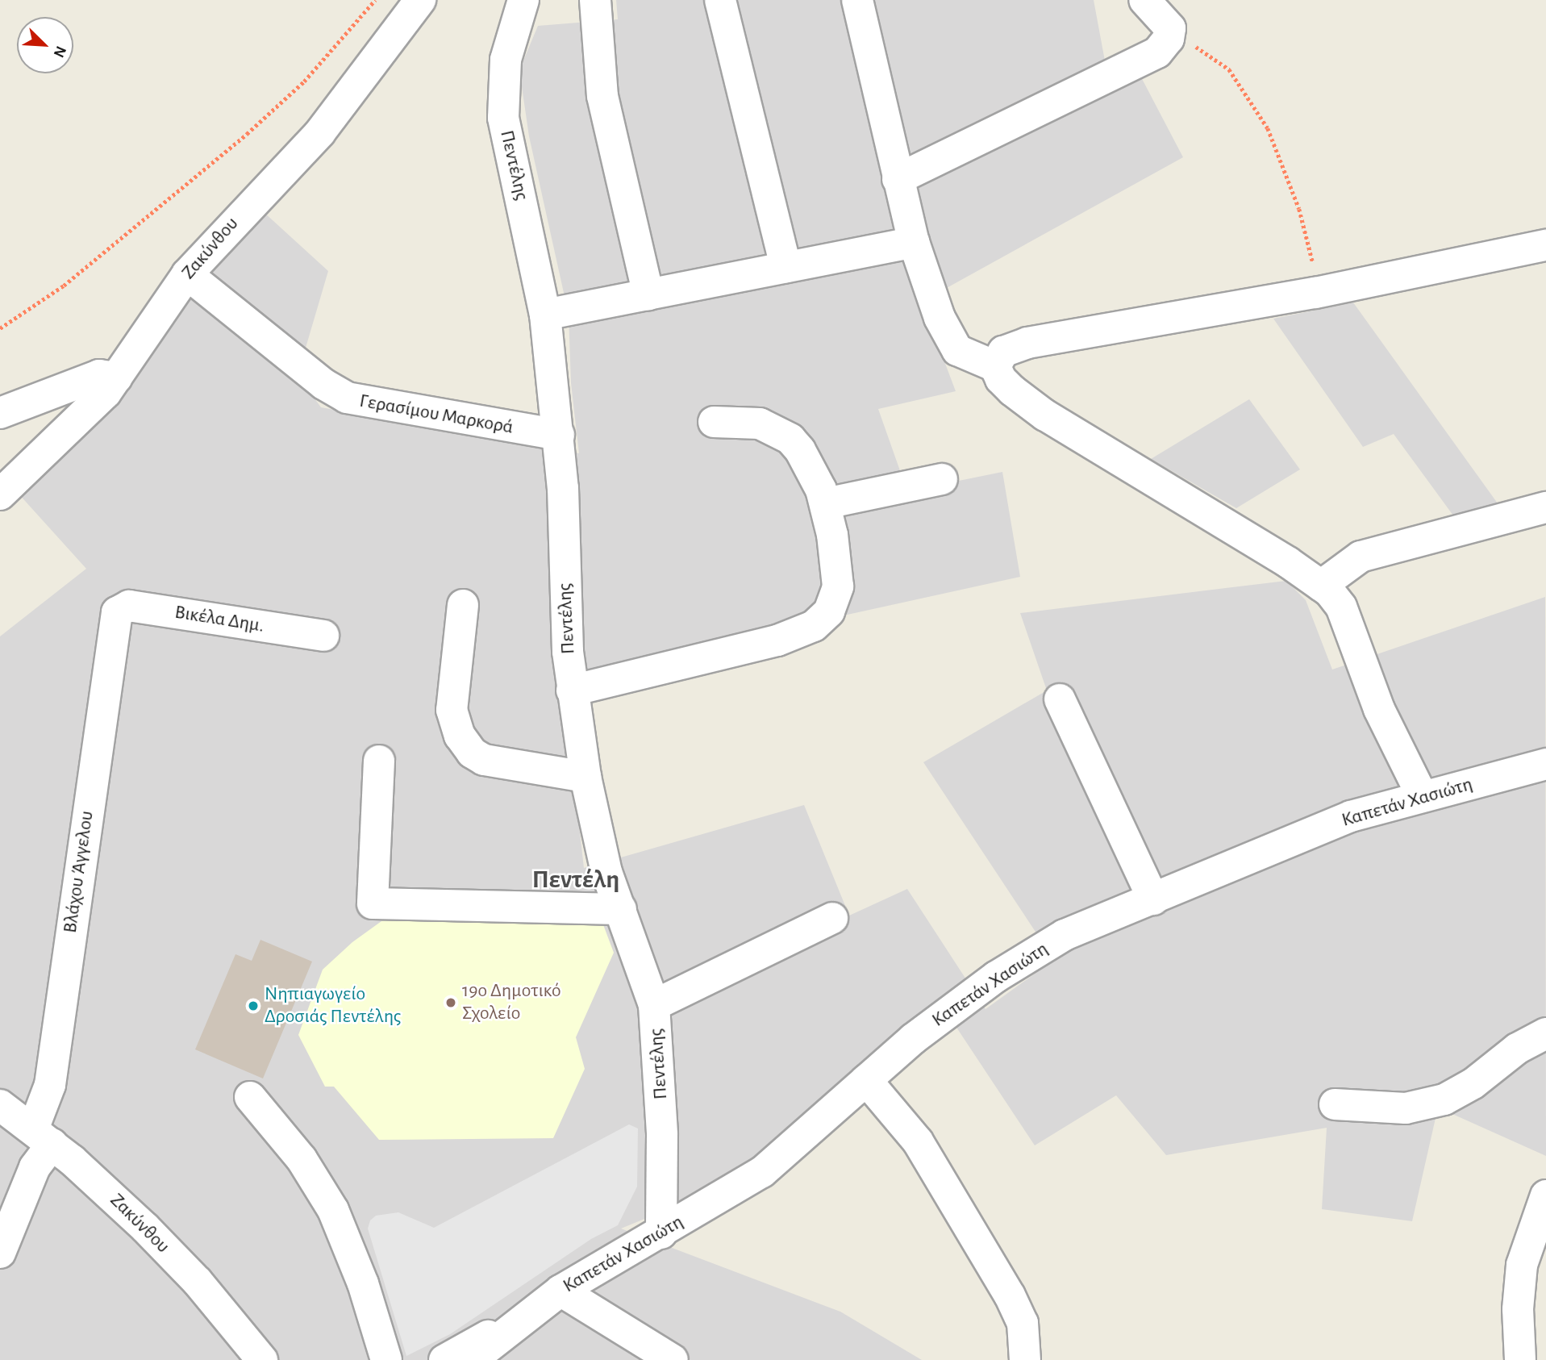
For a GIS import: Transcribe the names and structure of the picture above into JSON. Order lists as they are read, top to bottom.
{
  "streets": {
    "street": [
      "Πεντέλης",
      "Ζακύνθου",
      "Γερασίμου Μαρκορά",
      "Βικέλα Δημ.",
      "Καπετάν Χασιώτη",
      "Βλάχου Άγγελου"
    ]
  },
  "crossings": [
    ["Πεντέλης", "Γερασίμου Μαρκορά"],
    ["Πεντέλης", "Καπετάν Χασιώτη"],
    ["Ζακύνθου", "Γερασίμου Μαρκορά"],
    ["Ζακύνθου", "Βλάχου Άγγελου"],
    ["Βικέλα Δημ.", "Βλάχου Άγγελου"]
  ],
  "districts": ["Πεντέλη"],
  "places": ["19ο Δημοτικό Σχολείο", "Νηπιαγωγείο Δροσιάς Πεντέλης"],
  "north": "bottom right"
}
